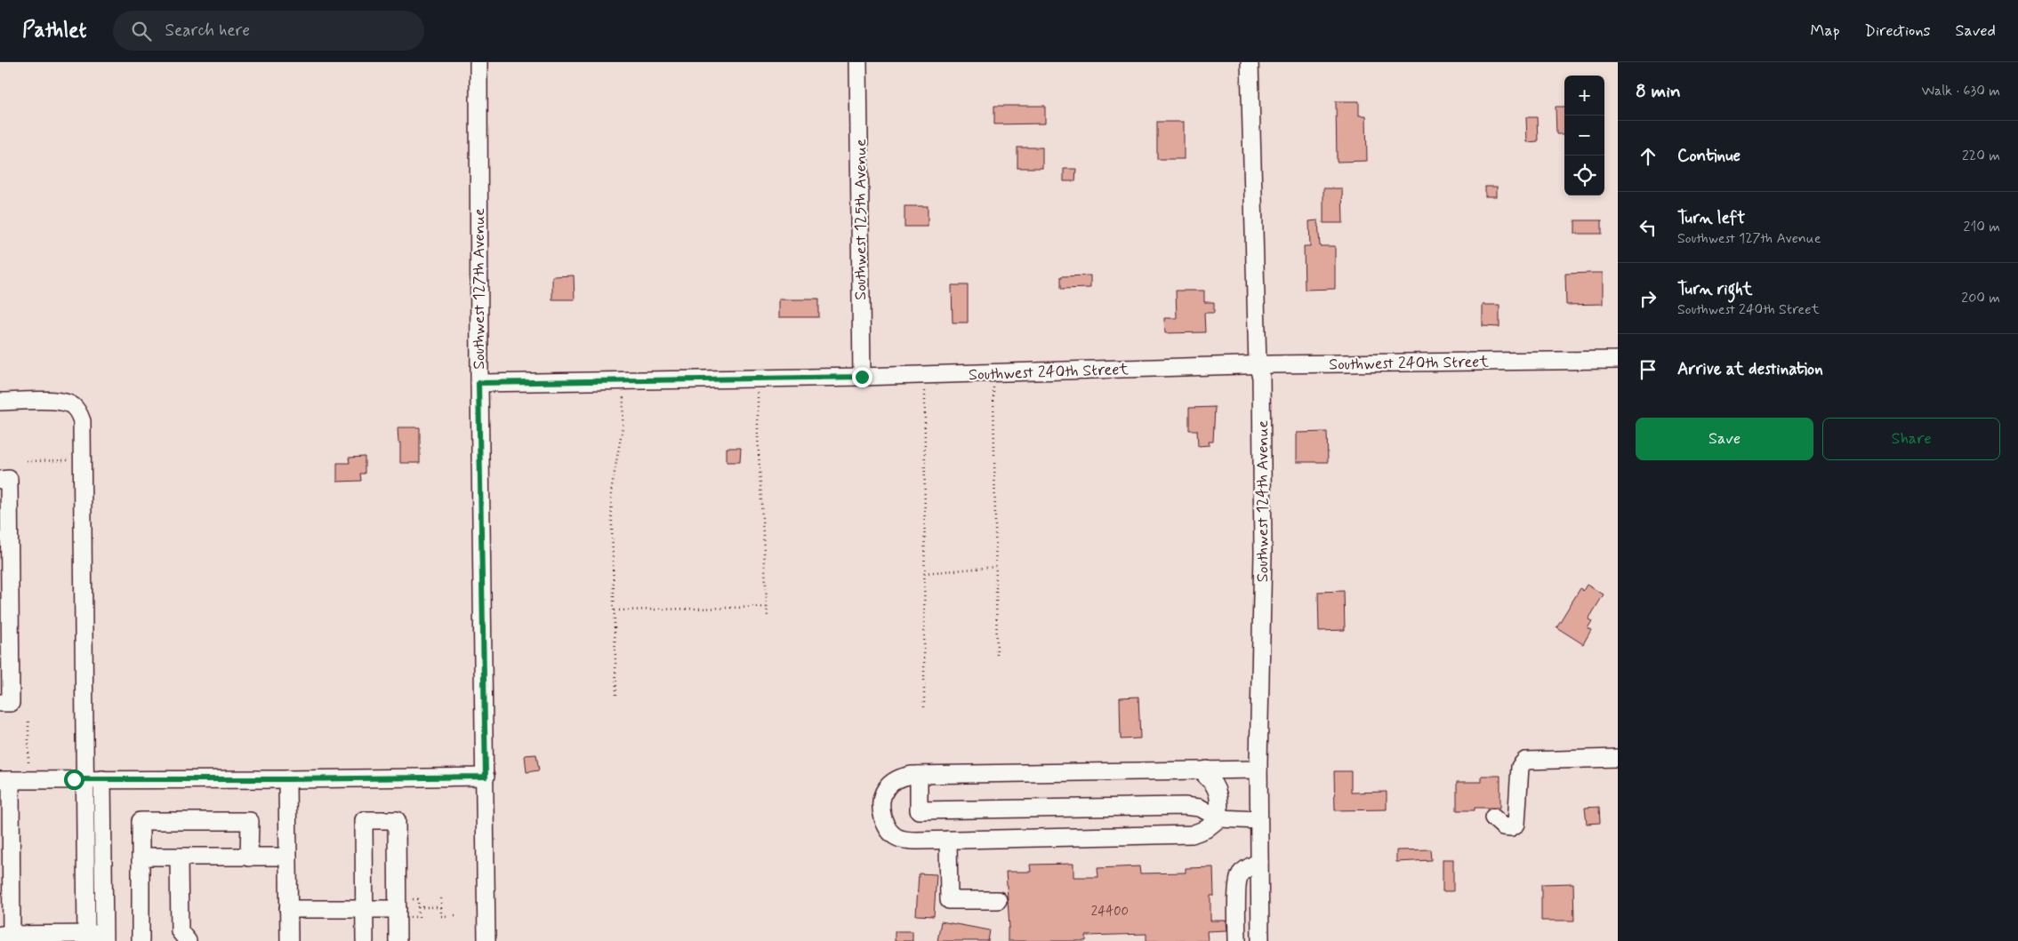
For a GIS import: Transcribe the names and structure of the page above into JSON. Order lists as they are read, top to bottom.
{
  "streets": {
    "street": [
      "Southwest 125th Avenue",
      "Southwest 127th Avenue",
      "Southwest 240th Street",
      "Southwest 124th Avenue"
    ]
  },
  "crossings": [
    ["Southwest 125th Avenue", "Southwest 240th Street"],
    ["Southwest 127th Avenue", "Southwest 240th Street"],
    ["Southwest 240th Street", "Southwest 124th Avenue"]
  ],
  "house_numbers": ["24400"],
  "page": {
    "header": "Pathlet",
    "search": "Search here",
    "nav": ["Map", "Directions", "Saved"],
    "heading": ["8 min", "Walk · 630 m"],
    "map_buttons": ["+", "−"],
    "list": [
      ["Continue", "220 m"],
      ["Turn left", "Southwest 127th Avenue", "210 m"],
      ["Turn right", "Southwest 240th Street", "200 m"],
      "Arrive at destination"
    ],
    "buttons": ["Save", "Share"]
  }
}
